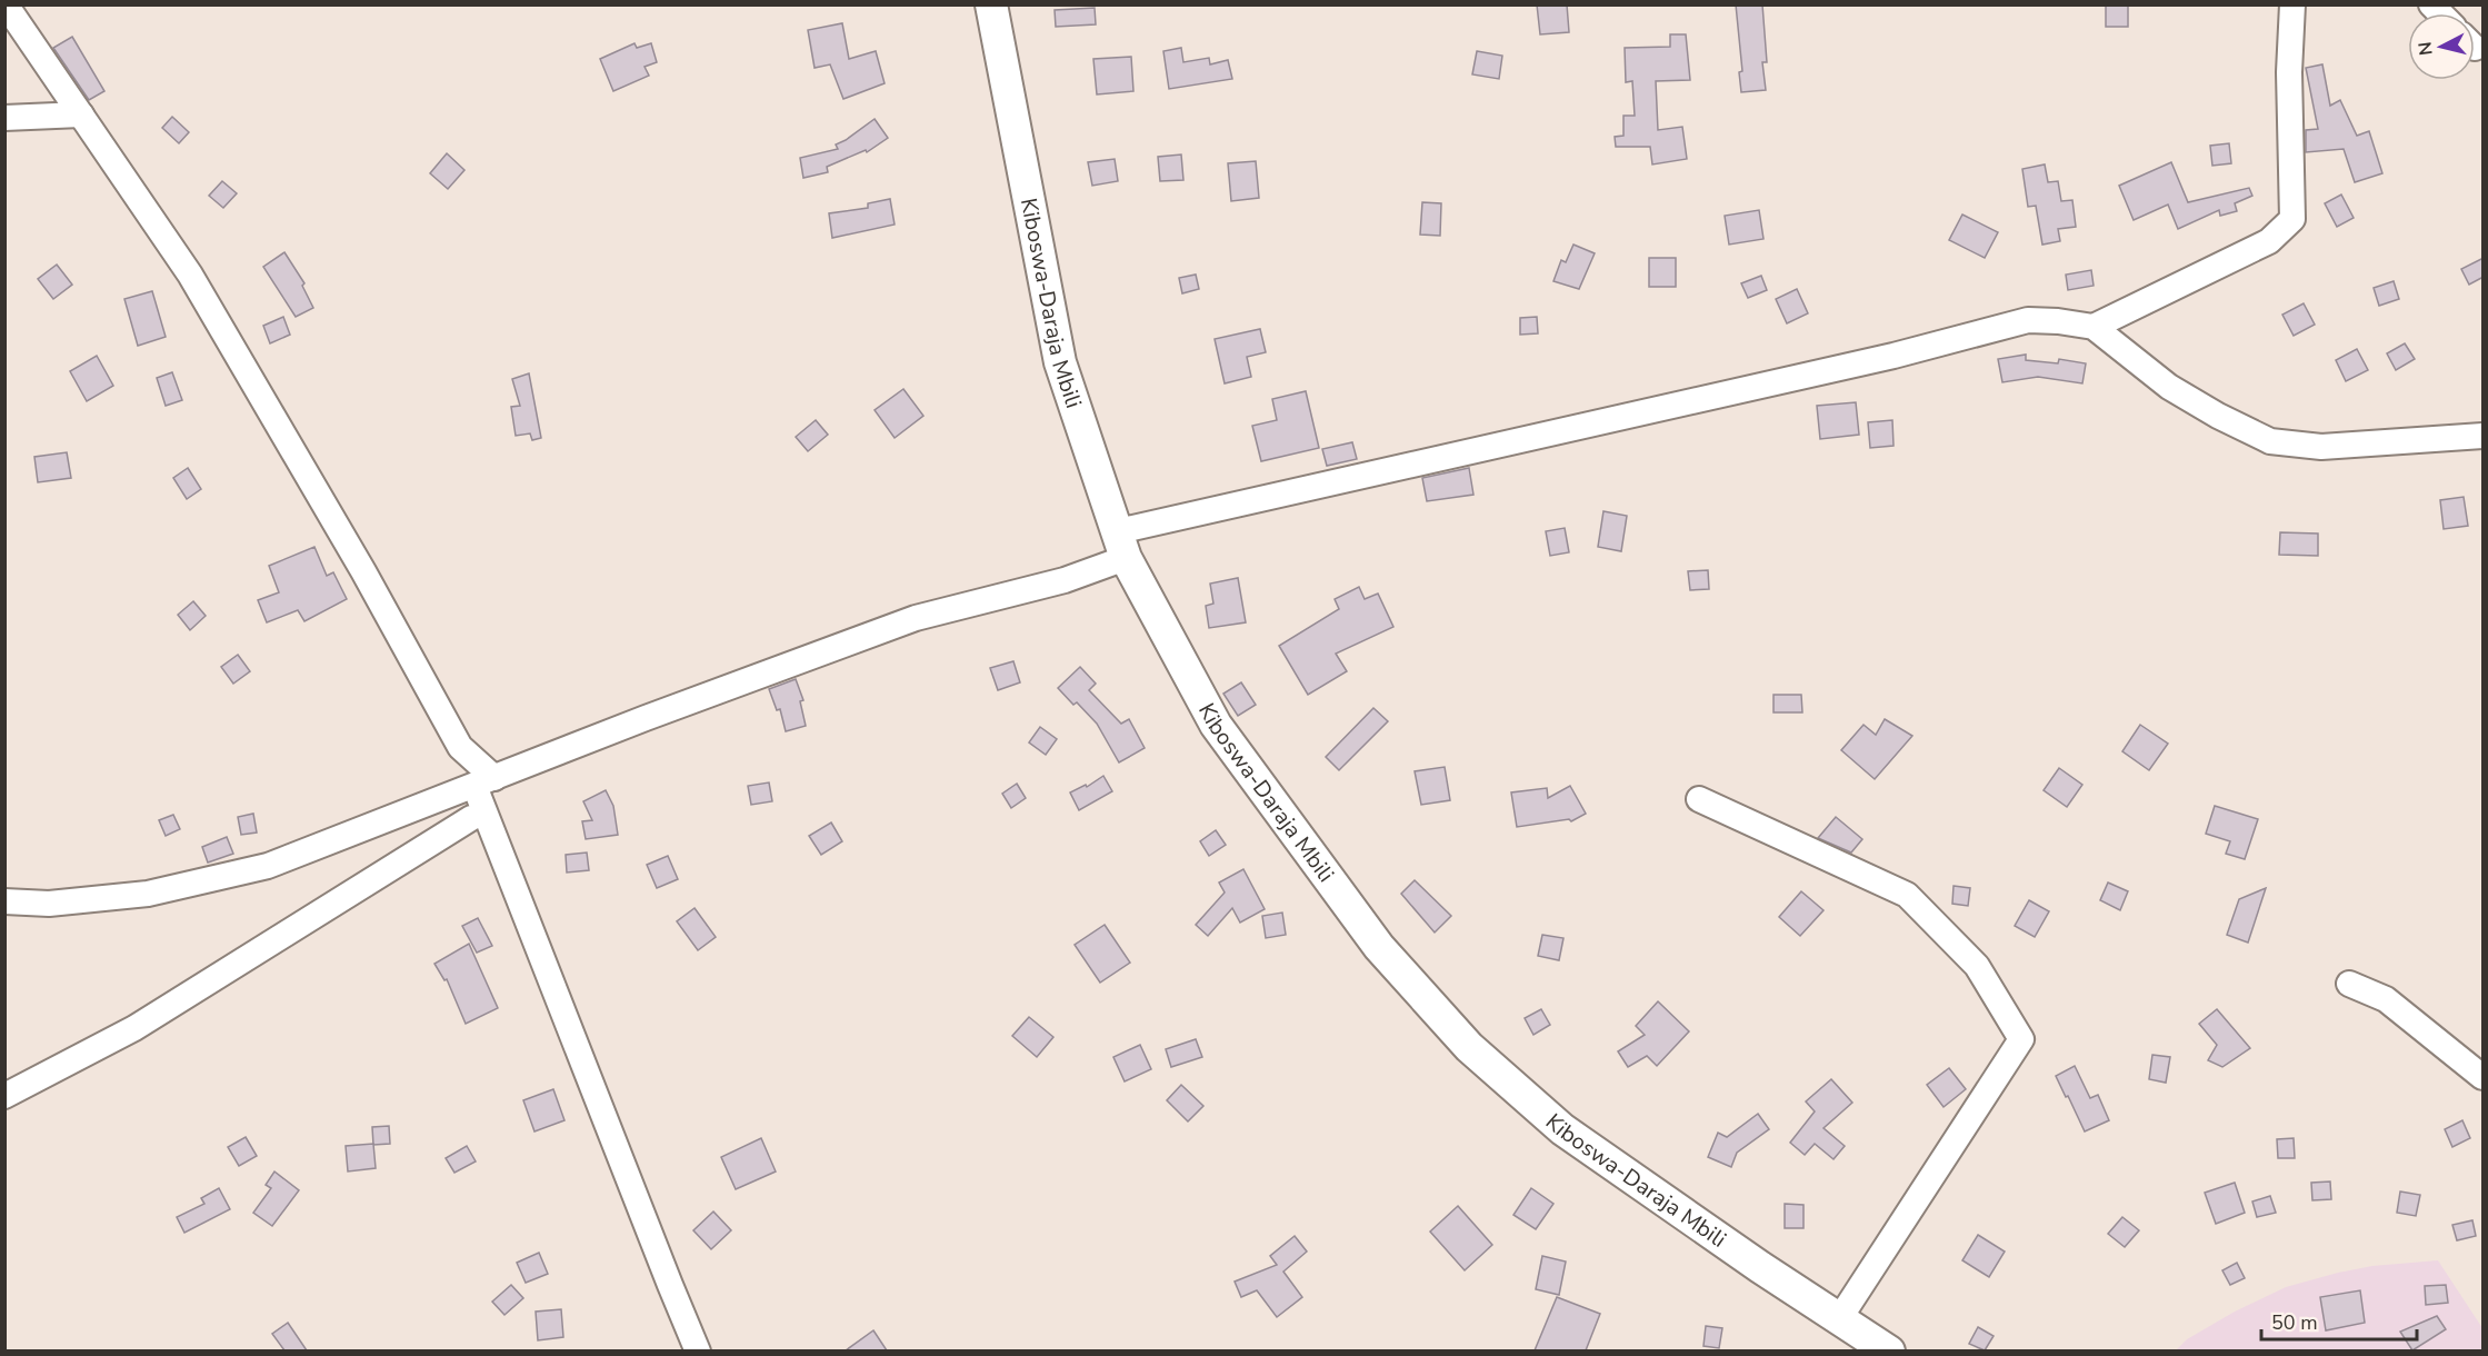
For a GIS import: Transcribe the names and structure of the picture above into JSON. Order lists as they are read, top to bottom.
{
  "streets": {
    "main road": ["Kiboswa-Daraja Mbili"]
  },
  "scale_bar": "50 m",
  "north": "left"
}
